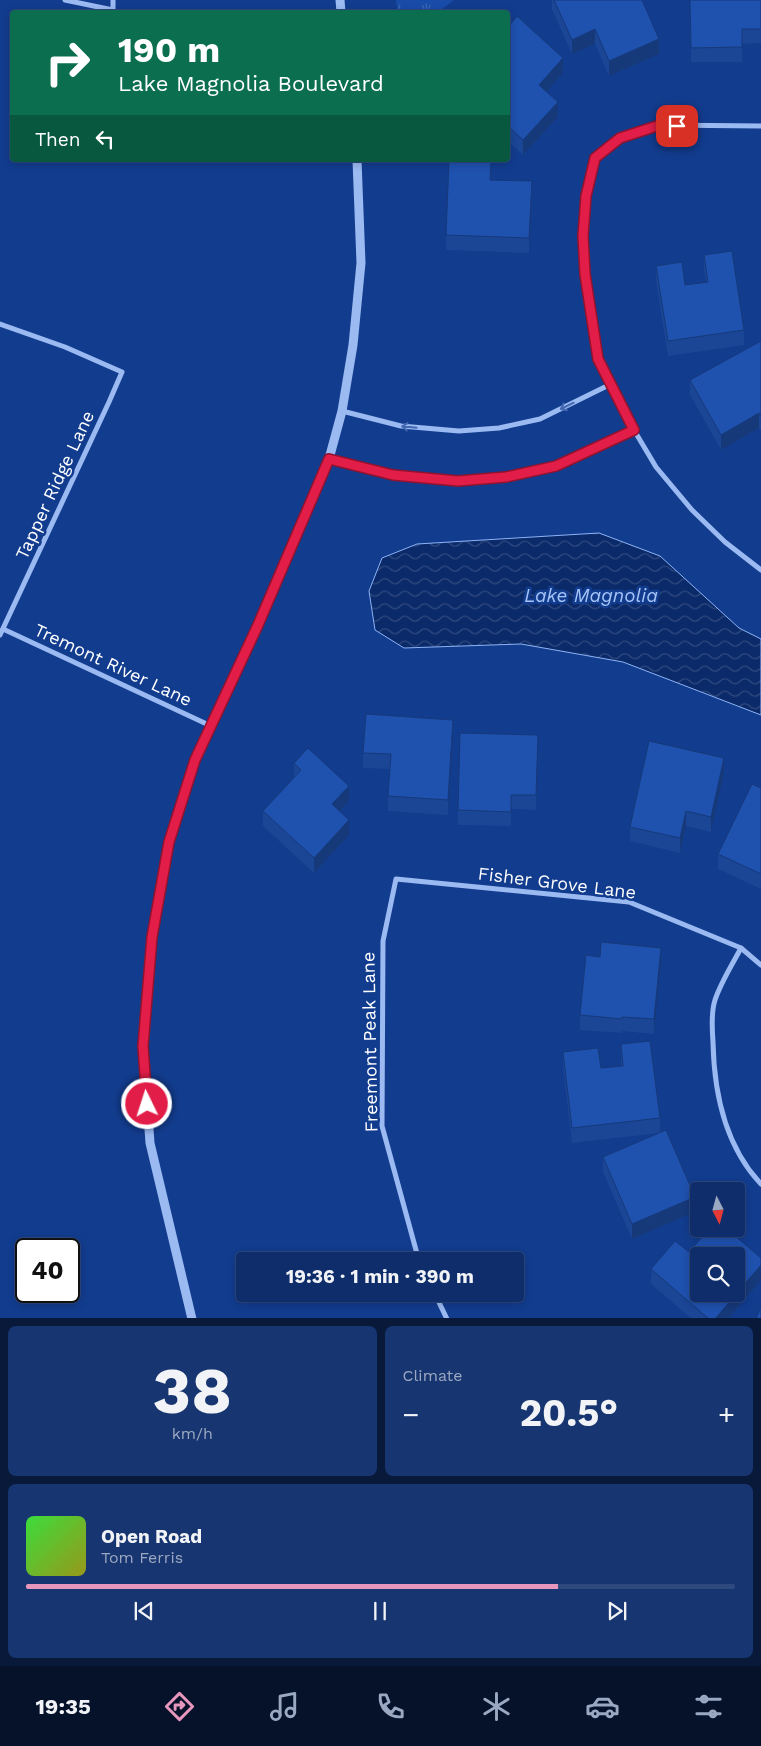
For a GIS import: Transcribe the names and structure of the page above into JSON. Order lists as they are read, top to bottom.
{
  "streets": {
    "street": [
      "Tapper Ridge Lane",
      "Tremont River Lane",
      "Fisher Grove Lane",
      "Freemont Peak Lane"
    ]
  },
  "crossings": [
    ["Tapper Ridge Lane", "Tremont River Lane"],
    ["Fisher Grove Lane", "Freemont Peak Lane"]
  ],
  "water": ["Lake Magnolia"],
  "north": "bottom",
  "page": {
    "turn": ["190 m", "Lake Magnolia Boulevard"],
    "then": "Then",
    "limit": "40",
    "trip": "19:36 · 1 min · 390 m",
    "tile": [
      ["38", "km/h"],
      "Climate"
    ],
    "heat": ["−", "20.5°", "+"],
    "song": ["Open Road", "Tom Ferris"],
    "tabs": "19:35"
  }
}
